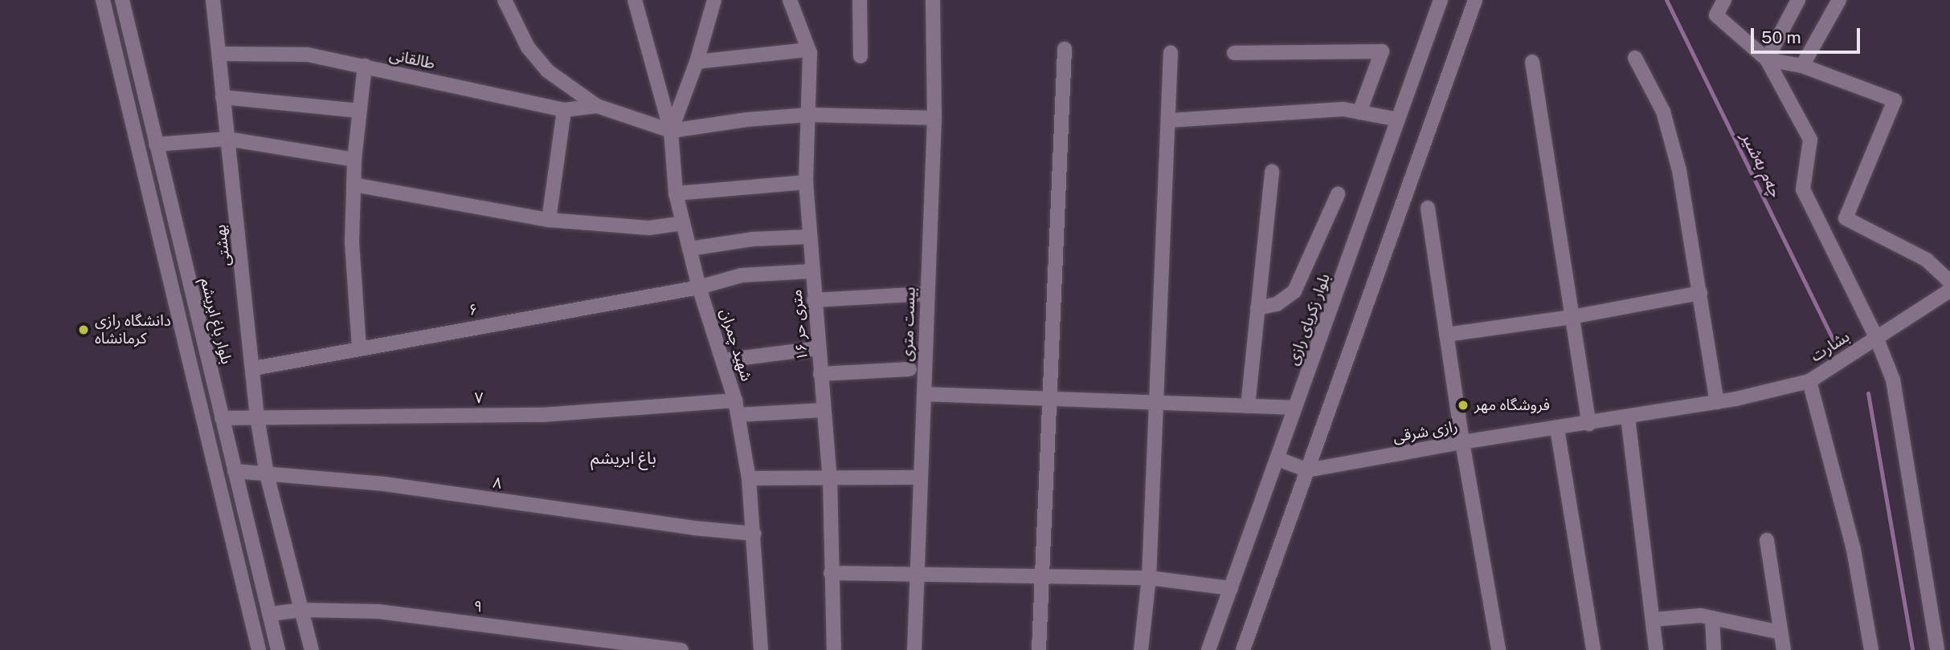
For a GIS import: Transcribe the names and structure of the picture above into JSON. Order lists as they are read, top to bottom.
{
  "streets": {
    "street": [
      "طالقانی",
      "بهشتی",
      "۶",
      "بلوار زکریای رازی",
      "بلوار باغ ابریشم",
      "بیست متری",
      "۱۶ متری حر",
      "شهید چمران",
      "بشارت",
      "۷",
      "رازی شرقی",
      "۸",
      "۹"
    ]
  },
  "crossings": [
    ["طالقانی", "بهشتی"],
    ["بهشتی", "۶"],
    ["بهشتی", "۷"],
    ["بهشتی", "۸"],
    ["بهشتی", "۹"],
    ["۶", "۱۶ متری حر"],
    ["۶", "شهید چمران"],
    ["بلوار باغ ابریشم", "۷"],
    ["بلوار باغ ابریشم", "۸"],
    ["بلوار باغ ابریشم", "۹"],
    ["۱۶ متری حر", "۷"],
    ["شهید چمران", "۷"],
    ["شهید چمران", "۸"],
    ["بشارت", "رازی شرقی"]
  ],
  "districts": ["باغ ابریشم"],
  "water": ["چەم بەشیر"],
  "places": ["دانشگاه رازی کرمانشاه", "فروشگاه مهر"],
  "scale_bar": "50 m"
}
